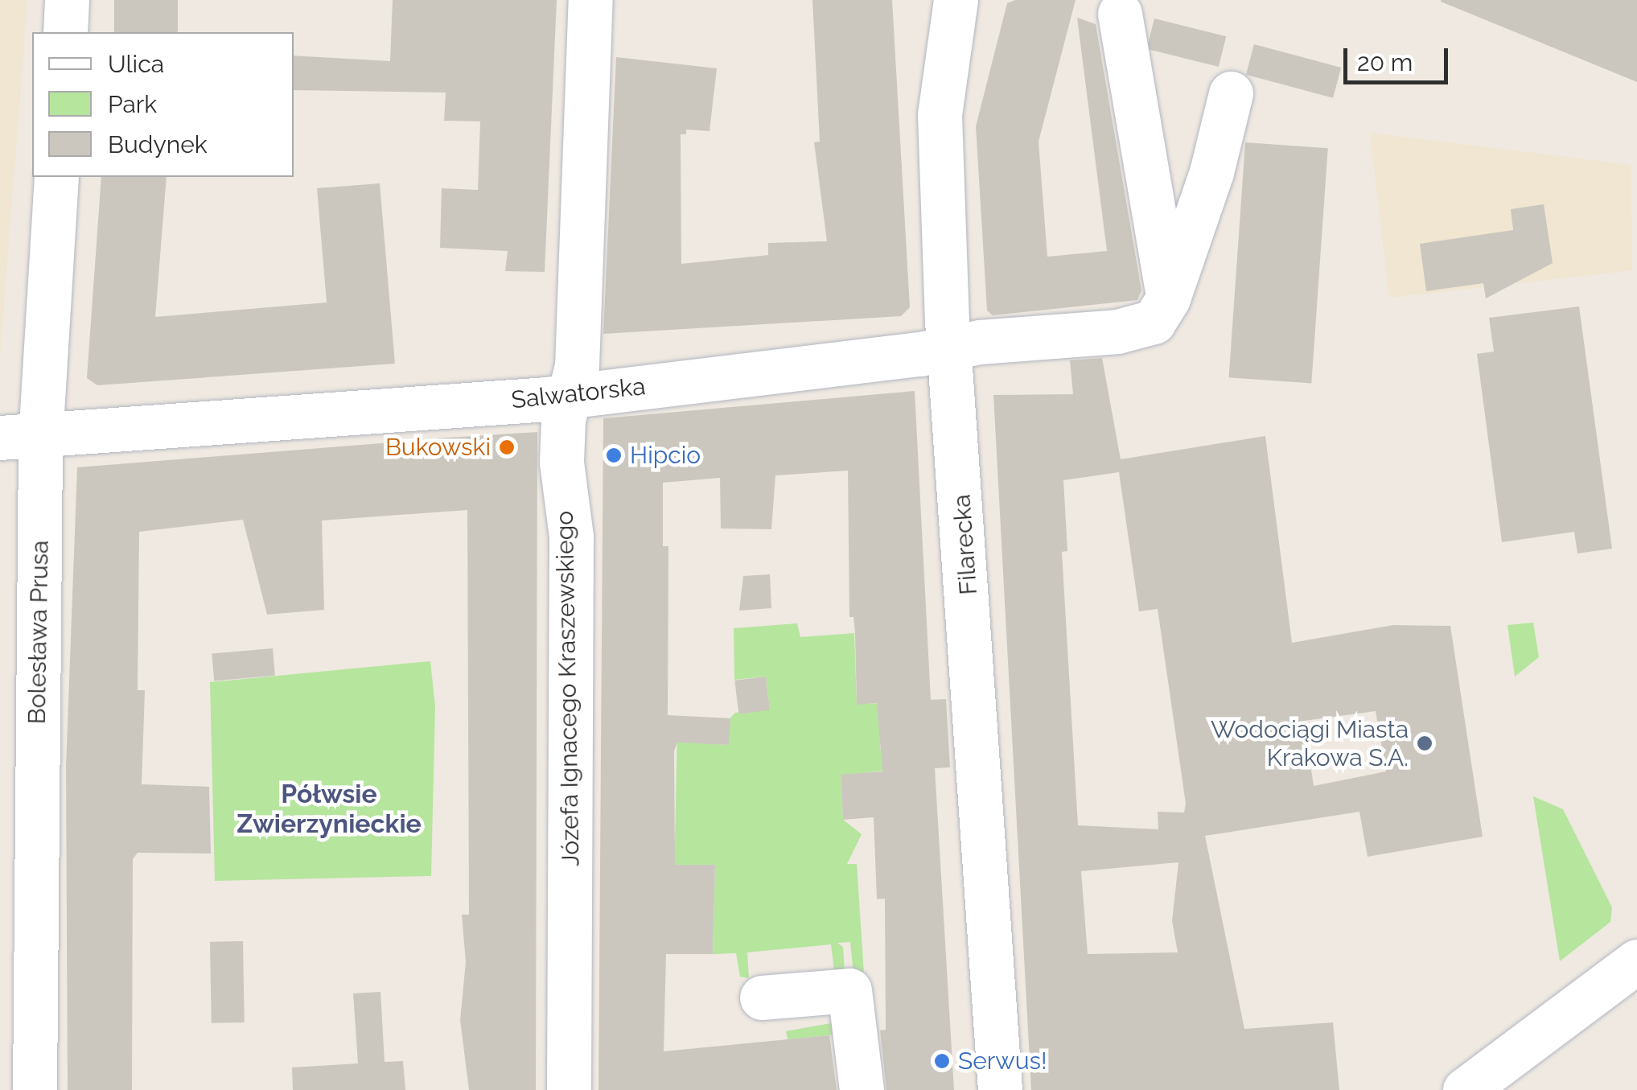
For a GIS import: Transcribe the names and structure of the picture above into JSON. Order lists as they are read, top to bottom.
{
  "streets": {
    "street": [
      "Salwatorska",
      "Filarecka",
      "Bolesława Prusa",
      "Józefa Ignacego Kraszewskiego"
    ]
  },
  "crossings": [
    ["Salwatorska", "Filarecka"],
    ["Salwatorska", "Bolesława Prusa"],
    ["Salwatorska", "Józefa Ignacego Kraszewskiego"]
  ],
  "districts": ["Półwsie Zwierzynieckie"],
  "places": [
    "Bukowski",
    "Hipcio",
    "Wodociągi Miasta Krakowa S.A.",
    "Serwus!"
  ],
  "legend": ["Ulica", "Park", "Budynek"],
  "scale_bar": "20 m"
}
